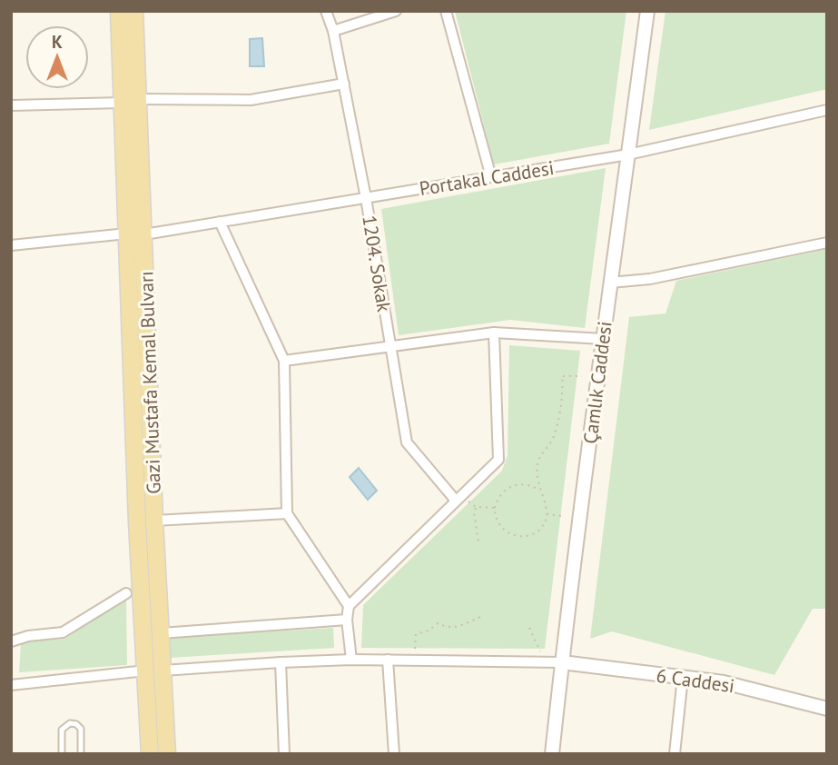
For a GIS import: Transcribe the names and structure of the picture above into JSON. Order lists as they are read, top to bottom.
{
  "streets": {
    "main road": ["Gazi Mustafa Kemal Bulvarı"],
    "street": [
      "Portakal Caddesi",
      "1204. Sokak",
      "Çamlık Caddesi",
      "6 Caddesi"
    ]
  },
  "crossings": [
    ["Portakal Caddesi", "1204. Sokak"],
    ["Portakal Caddesi", "Gazi Mustafa Kemal Bulvarı"],
    ["Portakal Caddesi", "Çamlık Caddesi"],
    ["Çamlık Caddesi", "6 Caddesi"]
  ],
  "north": "top"
}
